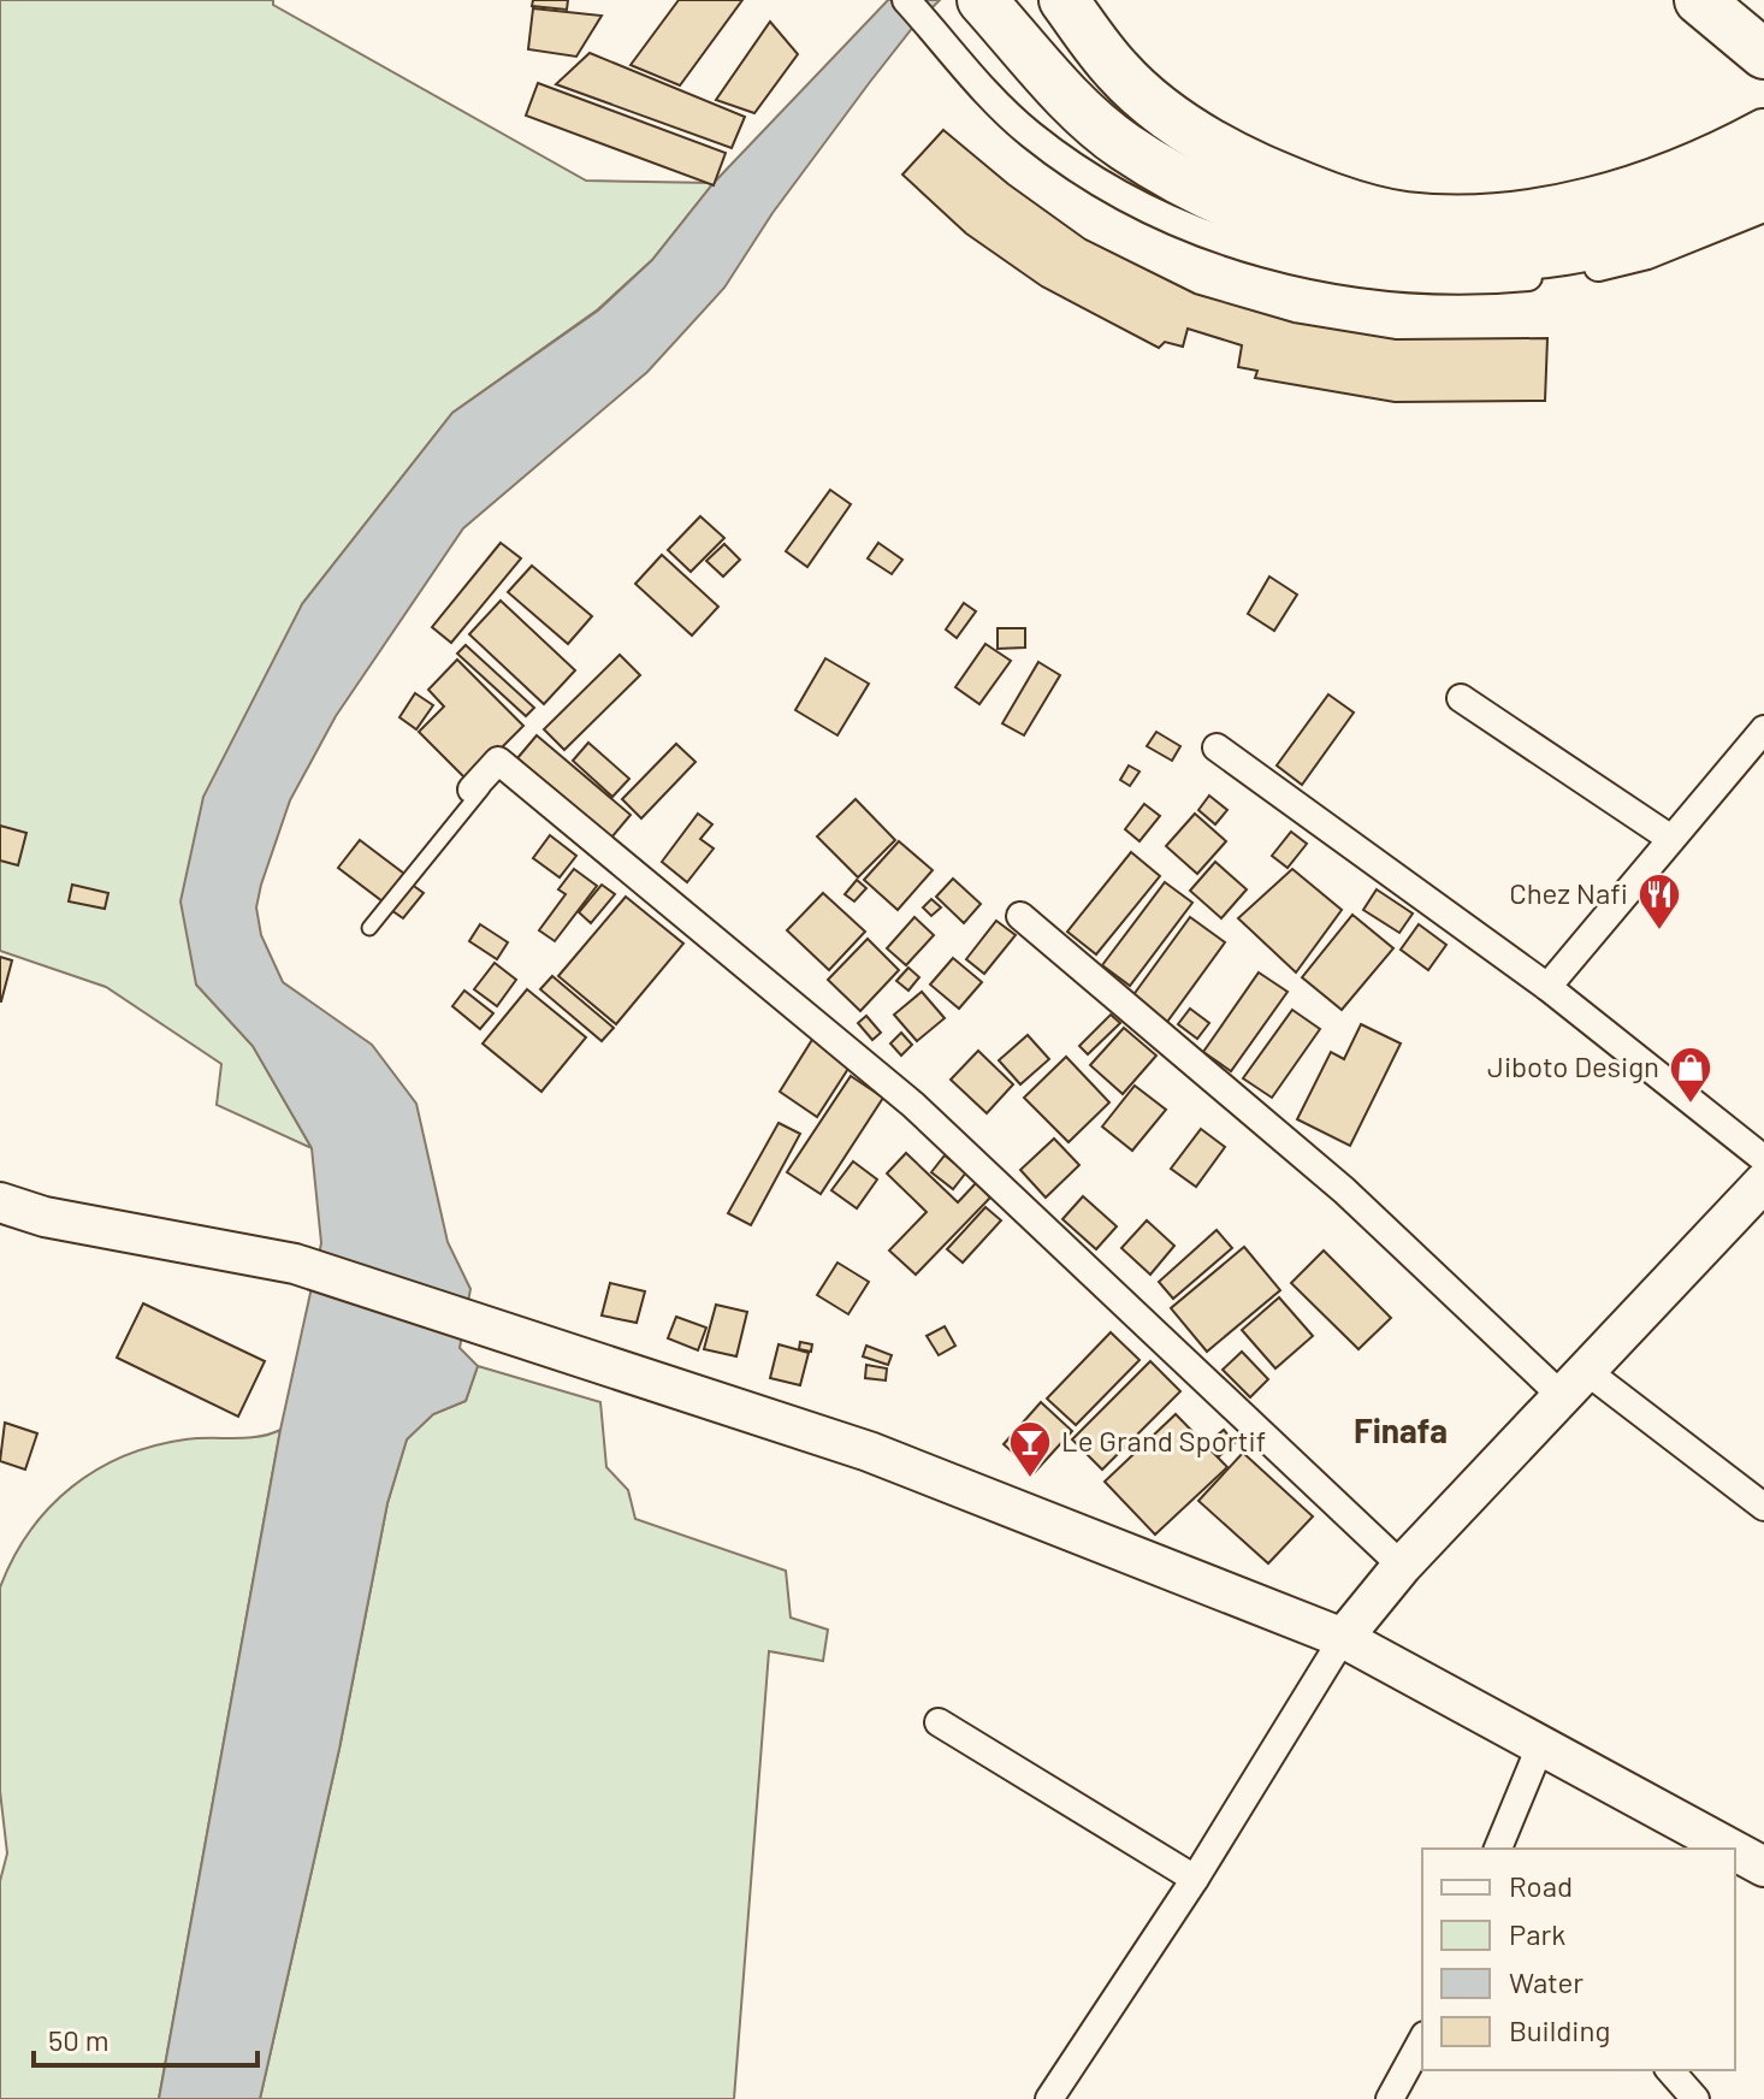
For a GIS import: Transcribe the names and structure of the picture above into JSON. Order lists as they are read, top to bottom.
{
  "districts": ["Finafa"],
  "places": {
    "restaurant": ["Chez Nafi"],
    "shop": ["Jiboto Design"],
    "bar": ["Le Grand Sportif"]
  },
  "legend": [
    "Road",
    "Park",
    "Water",
    "Building"
  ],
  "scale_bar": "50 m"
}
